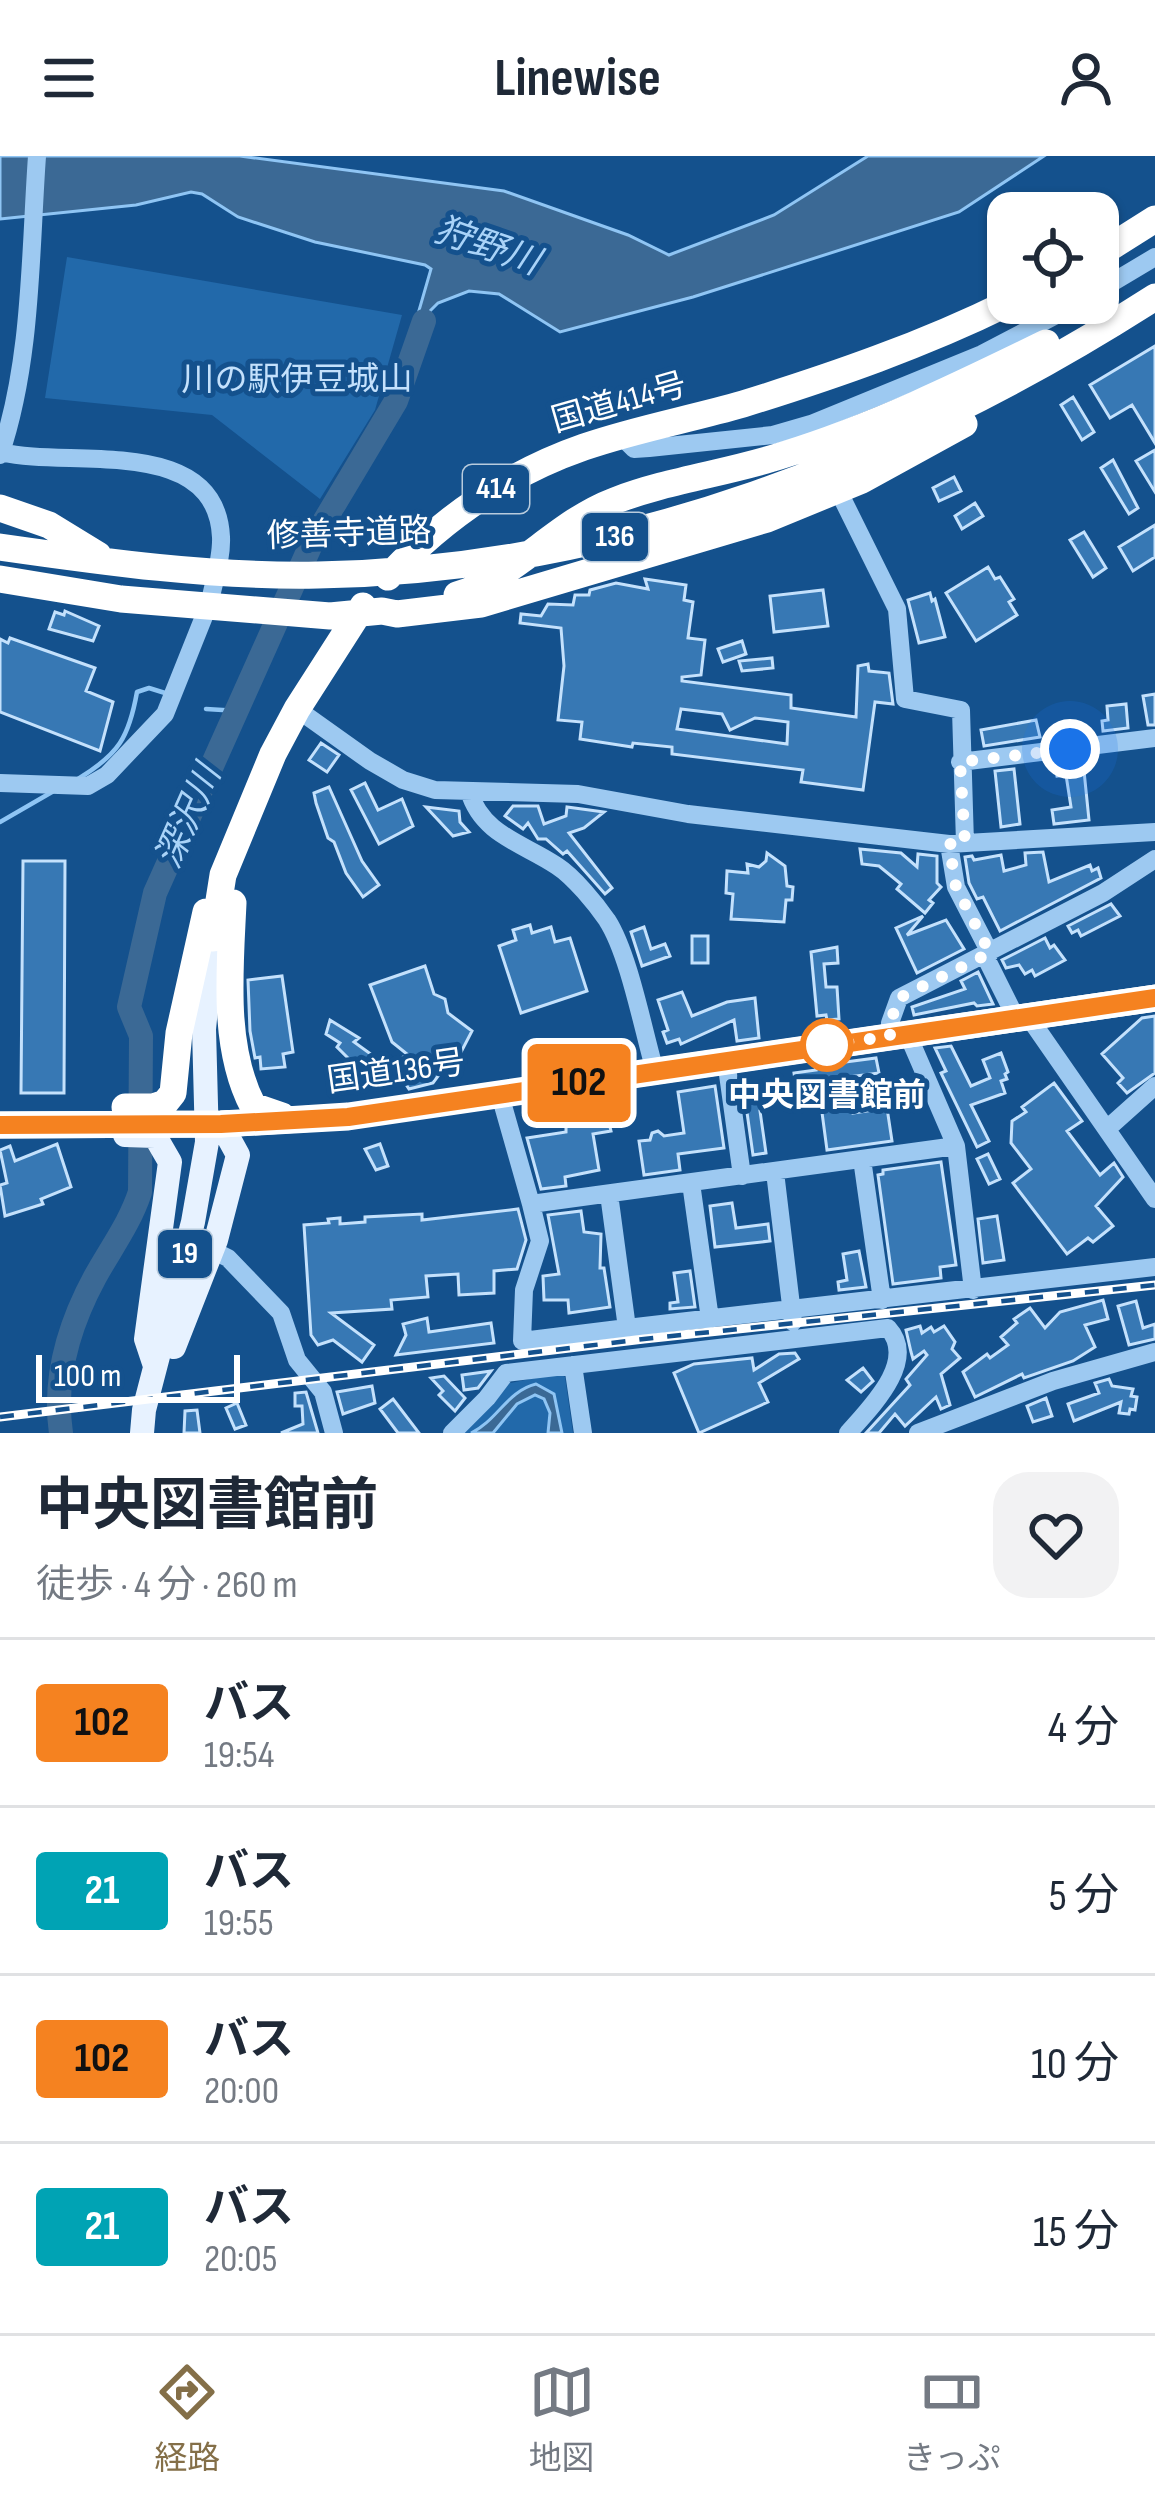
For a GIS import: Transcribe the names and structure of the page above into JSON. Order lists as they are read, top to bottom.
{
  "streets": {
    "highway": [
      "国道414号",
      "414",
      "修善寺道路",
      "136",
      "国道136号"
    ],
    "main road": ["19"]
  },
  "crossings": [
    ["国道414号", "414"],
    ["国道414号", "136"],
    ["国道414号", "19"],
    ["414", "国道136号"],
    ["国道136号", "19"]
  ],
  "water": ["狩野川", "深沢川"],
  "parks": ["川の駅伊豆城山"],
  "places": ["中央図書館前"],
  "lines": ["bus line 102"],
  "scale_bar": "100 m",
  "page": {
    "header": "Linewise",
    "on_map": "102",
    "scale": "100 m",
    "heading": ["中央図書館前", "徒歩 · 4 分 · 260 m"],
    "list": [
      {
        "mark": "102",
        "name": "バス",
        "note": "19:54",
        "value": "4 分"
      },
      {
        "mark": "21",
        "name": "バス",
        "note": "19:55",
        "value": "5 分"
      },
      {
        "mark": "102",
        "name": "バス",
        "note": "20:00",
        "value": "10 分"
      },
      {
        "mark": "21",
        "name": "バス",
        "note": "20:05",
        "value": "15 分"
      }
    ],
    "tabs": ["経路", "地図", "きっぷ"]
  }
}
